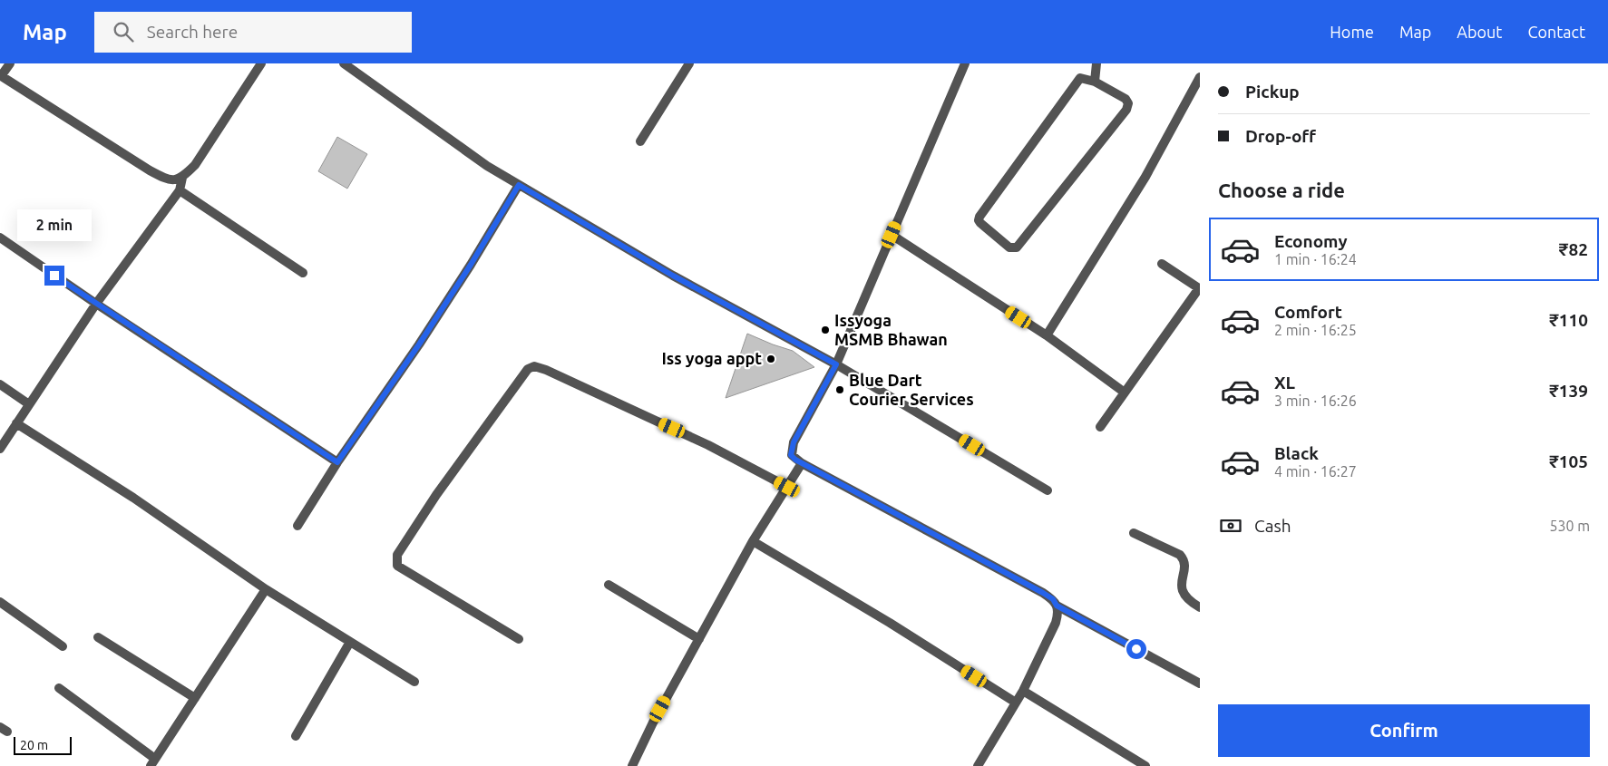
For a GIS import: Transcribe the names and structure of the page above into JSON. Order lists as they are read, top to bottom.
{
  "places": ["Issyoga MSMB Bhawan", "Iss yoga appt", "Blue Dart Courier Services"],
  "scale_bar": "20 m",
  "page": {
    "header": "Map",
    "search": "Search here",
    "nav": [
      "Home",
      "Map",
      "About",
      "Contact"
    ],
    "banner": ["Pickup", "Drop-off"],
    "heading": "Choose a ride",
    "bubble": "2 min",
    "list": [
      {
        "name": "Economy",
        "note": "1 min · 16:24",
        "value": "₹82"
      },
      {
        "name": "Comfort",
        "note": "2 min · 16:25",
        "value": "₹110"
      },
      {
        "name": "XL",
        "note": "3 min · 16:26",
        "value": "₹139"
      },
      {
        "name": "Black",
        "note": "4 min · 16:27",
        "value": "₹105"
      }
    ],
    "pay": ["Cash", "530 m"],
    "buttons": "Confirm",
    "scale": "20 m"
  }
}
